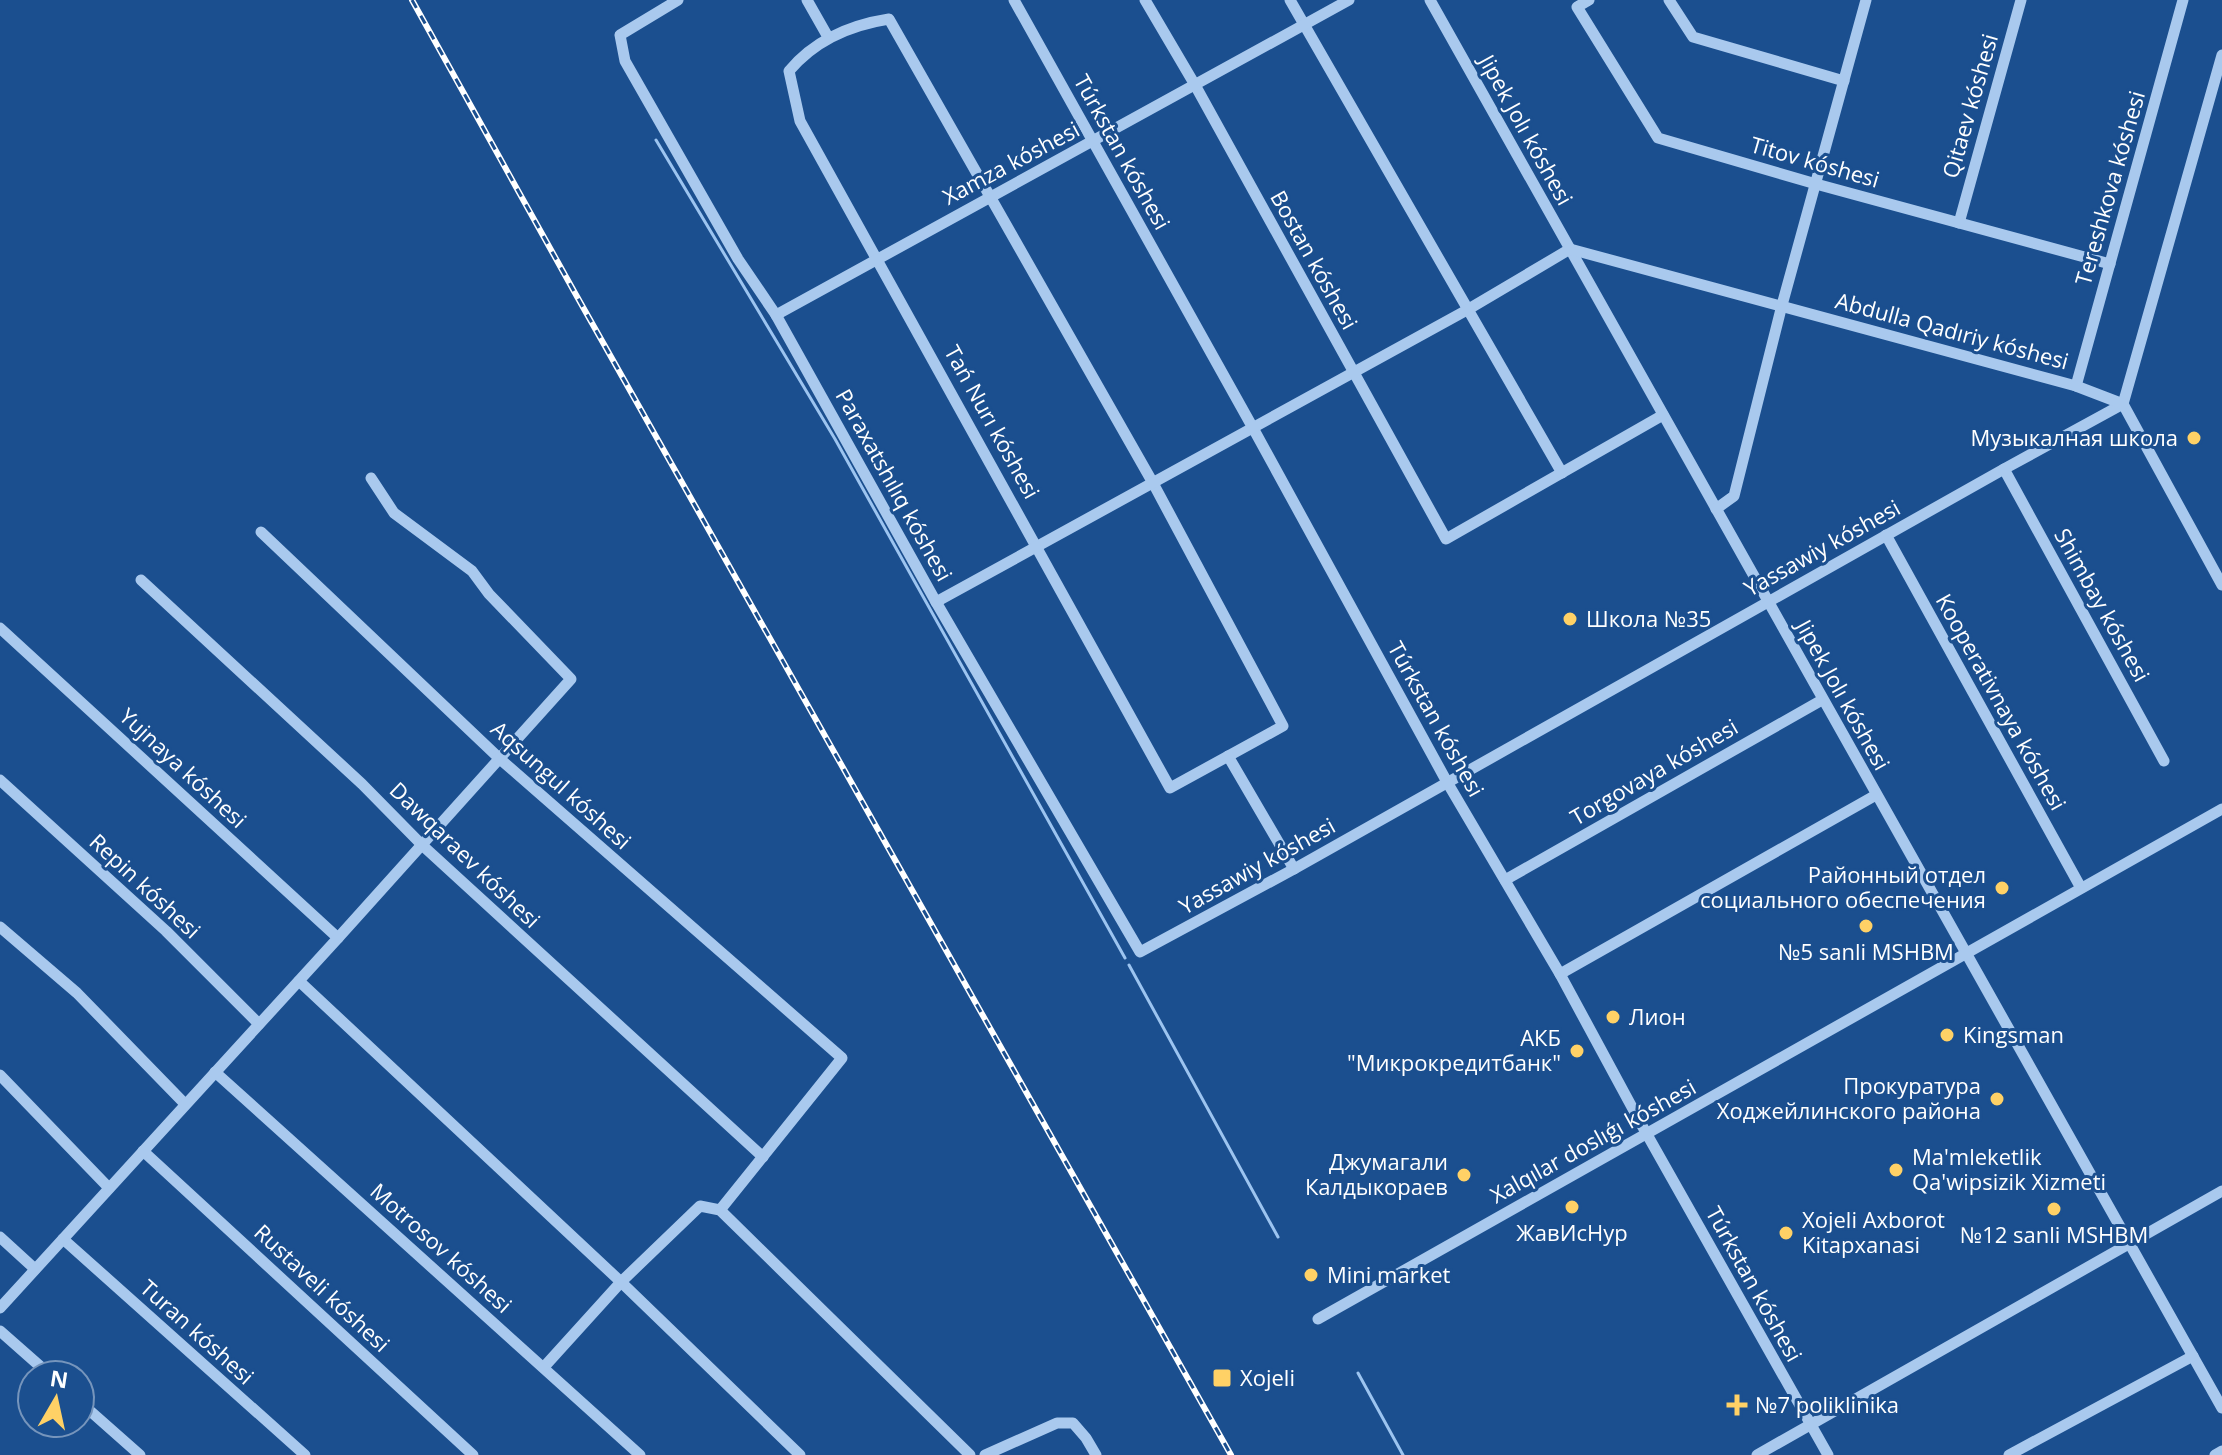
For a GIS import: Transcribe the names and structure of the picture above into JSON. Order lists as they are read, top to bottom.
{
  "streets": {
    "street": [
      "Qitaev kóshesi",
      "Jipek Jolı kóshesi",
      "Túrkstan kóshesi",
      "Titov kóshesi",
      "Xamza kóshesi",
      "Tereshkova kóshesi",
      "Bostan kóshesi",
      "Abdulla Qadıriy kóshesi",
      "Tań Nurı kóshesi",
      "Paraxatshılıq kóshesi",
      "Yassawiy kóshesi",
      "Shimbay kóshesi",
      "Kooperativnaya kóshesi",
      "Yujnaya kóshesi",
      "Torgovaya kóshesi",
      "Aqsungul kóshesi",
      "Dawqaraev kóshesi",
      "Repin kóshesi",
      "Xalqılar doslıǵı kóshesi",
      "Motrosov kóshesi",
      "Rustaveli kóshesi",
      "Turan kóshesi"
    ]
  },
  "crossings": [
    ["Qitaev kóshesi", "Titov kóshesi"],
    ["Jipek Jolı kóshesi", "Abdulla Qadıriy kóshesi"],
    ["Jipek Jolı kóshesi", "Yassawiy kóshesi"],
    ["Jipek Jolı kóshesi", "Torgovaya kóshesi"],
    ["Jipek Jolı kóshesi", "Xalqılar doslıǵı kóshesi"],
    ["Túrkstan kóshesi", "Xamza kóshesi"],
    ["Túrkstan kóshesi", "Yassawiy kóshesi"],
    ["Túrkstan kóshesi", "Torgovaya kóshesi"],
    ["Túrkstan kóshesi", "Xalqılar doslıǵı kóshesi"],
    ["Titov kóshesi", "Tereshkova kóshesi"],
    ["Xamza kóshesi", "Bostan kóshesi"],
    ["Xamza kóshesi", "Tań Nurı kóshesi"],
    ["Xamza kóshesi", "Paraxatshılıq kóshesi"],
    ["Tereshkova kóshesi", "Abdulla Qadıriy kóshesi"],
    ["Abdulla Qadıriy kóshesi", "Yassawiy kóshesi"],
    ["Paraxatshılıq kóshesi", "Yassawiy kóshesi"],
    ["Yassawiy kóshesi", "Shimbay kóshesi"],
    ["Yassawiy kóshesi", "Kooperativnaya kóshesi"],
    ["Kooperativnaya kóshesi", "Xalqılar doslıǵı kóshesi"],
    ["Aqsungul kóshesi", "Dawqaraev kóshesi"]
  ],
  "places": {
    "other": [
      "Музыкалная школа",
      "Школа №35",
      "Районный отдел социального обеспечения",
      "№5 sanli MSHBM",
      "Лион",
      "Kingsman",
      "АКБ \"Микрокредитбанк\"",
      "Прокуратура Ходжейлинского района",
      "Ma'mleketlik Qa'wipsizik Xizmeti",
      "Джумагали Калдыкораев",
      "ЖавИсНур",
      "№12 sanli MSHBM",
      "Xojeli Axborot Kitapxanasi",
      "Mini market"
    ],
    "transit": ["Xojeli"],
    "health": ["№7 poliklinika"]
  },
  "north": "top"
}
